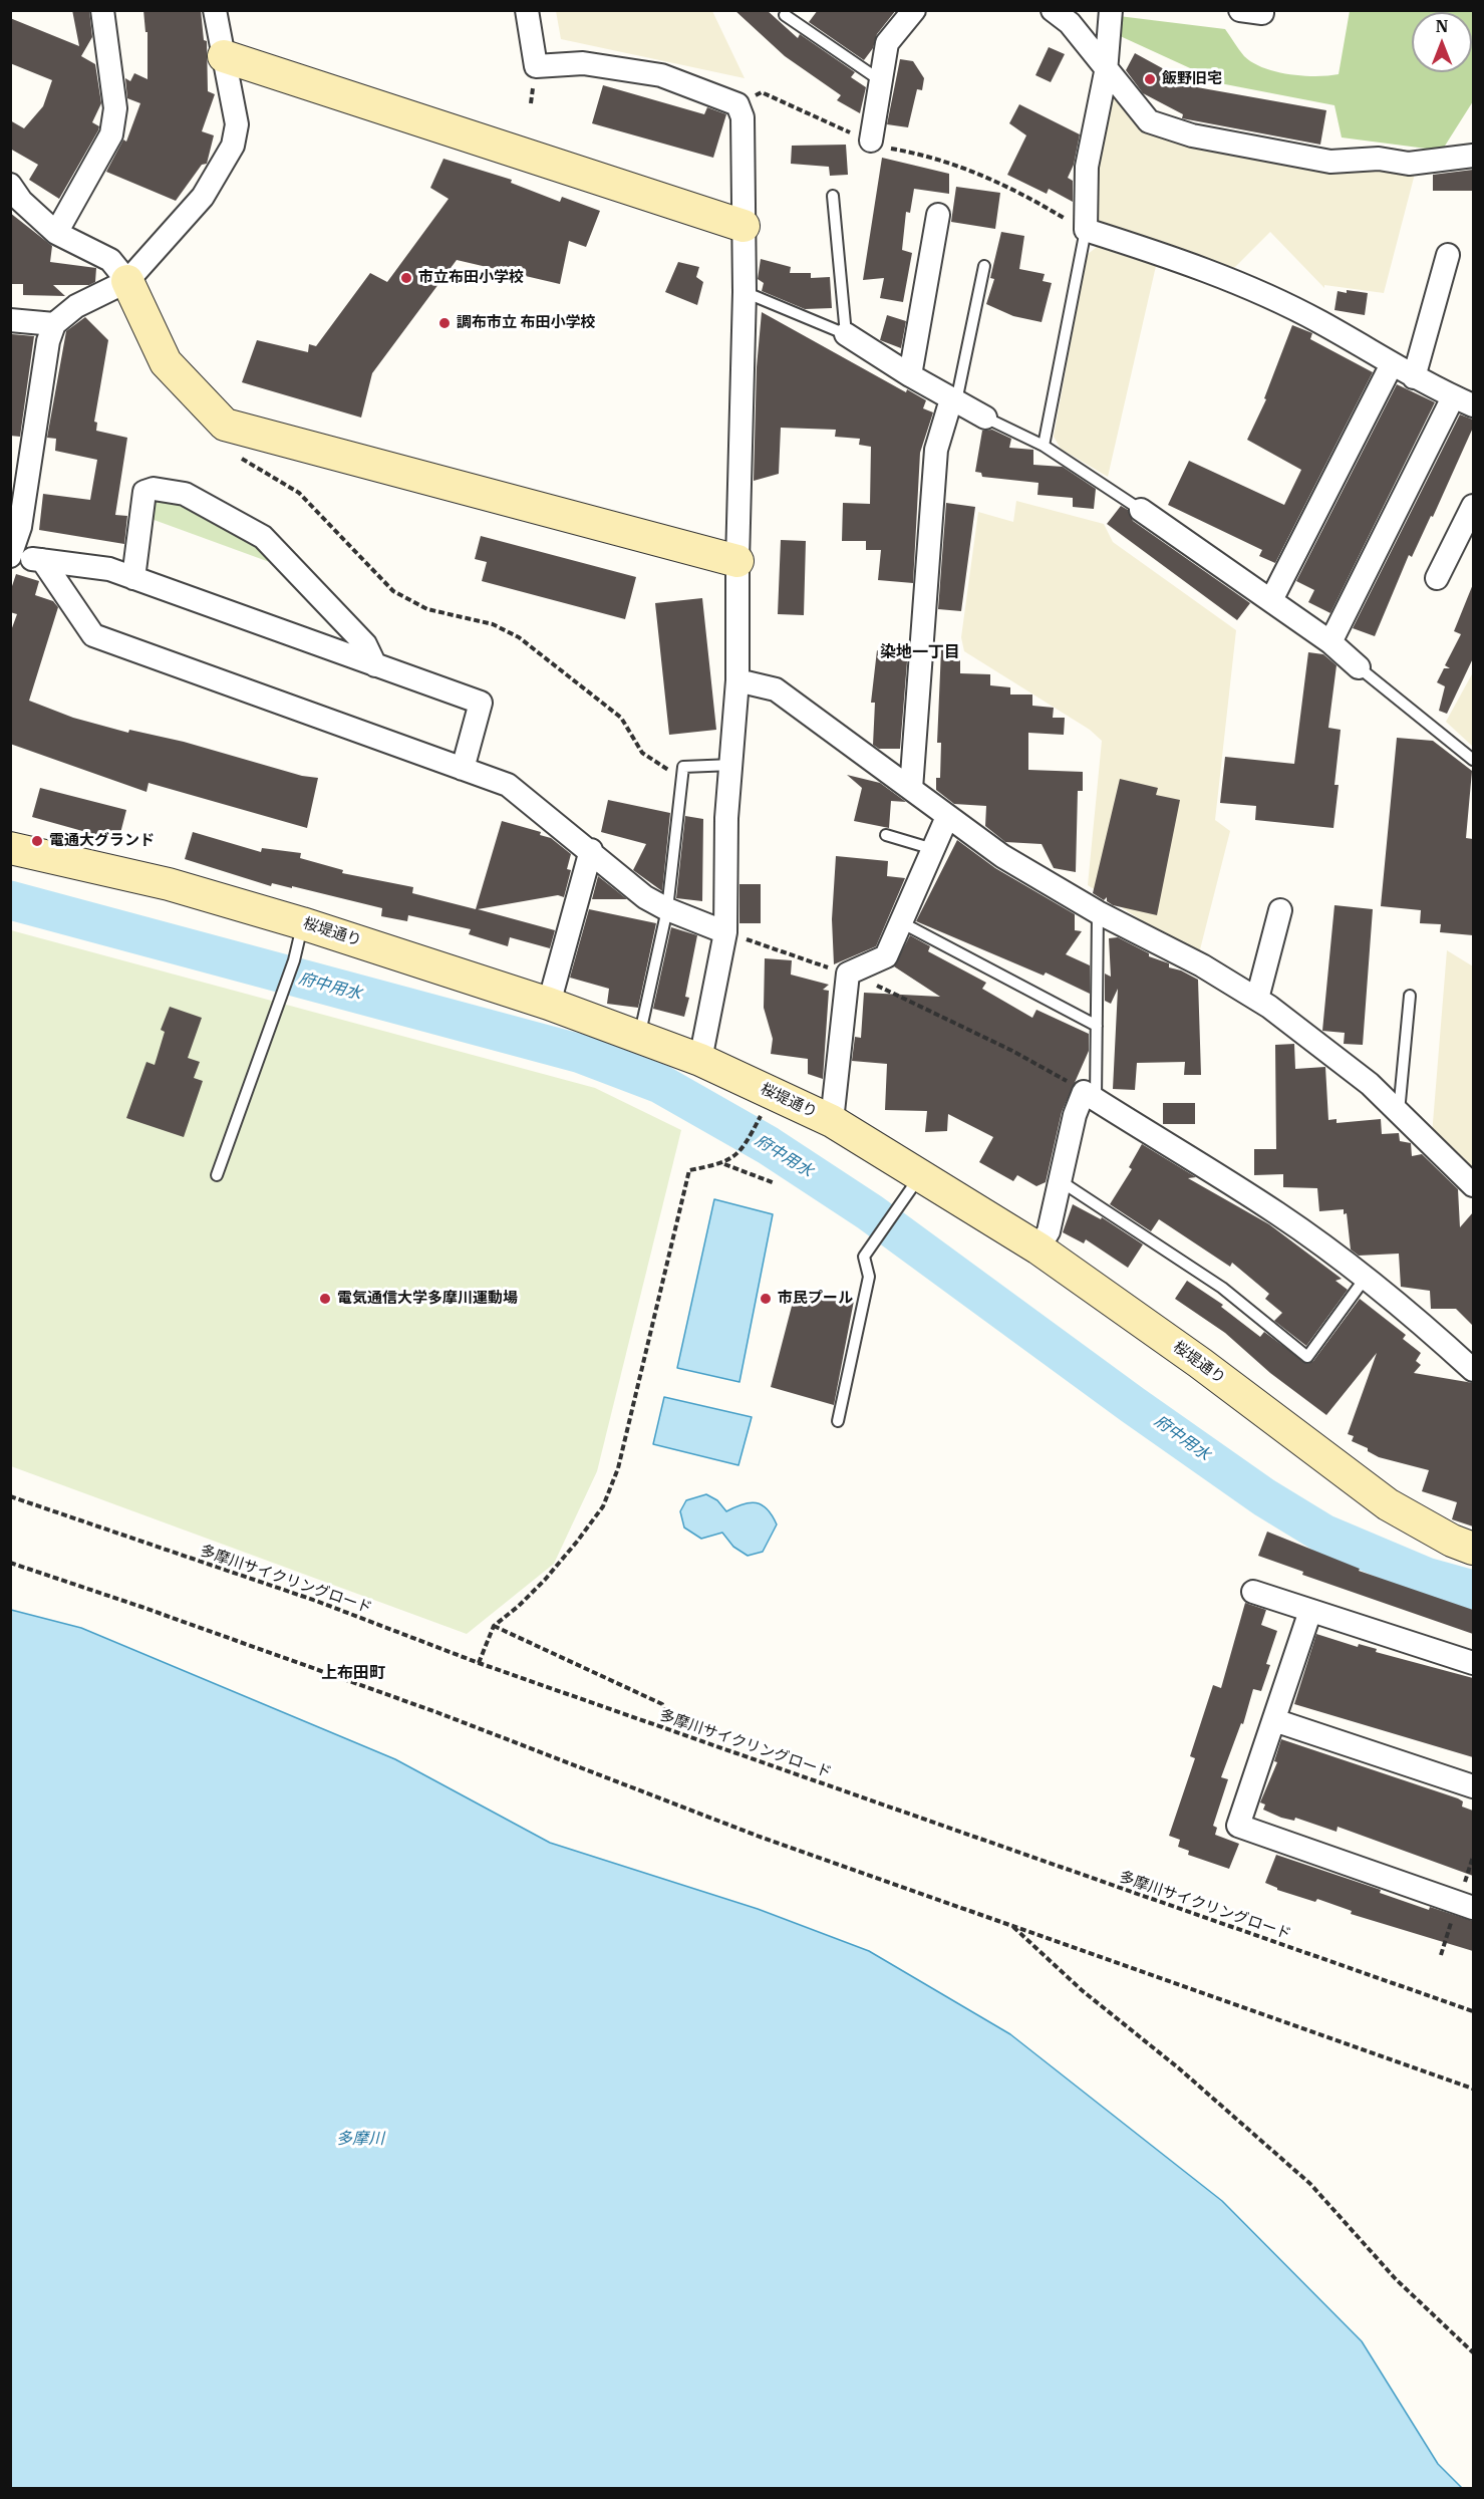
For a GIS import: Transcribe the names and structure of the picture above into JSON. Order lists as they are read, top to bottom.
{
  "streets": {
    "street": ["桜堤通り"],
    "path": ["多摩川サイクリングロード"]
  },
  "districts": ["染地一丁目", "上布田町"],
  "water": ["府中用水", "多摩川"],
  "places": [
    "飯野旧宅",
    "市立布田小学校",
    "調布市立 布田小学校",
    "電通大グランド",
    "電気通信大学多摩川運動場",
    "市民プール"
  ],
  "north": "top"
}
